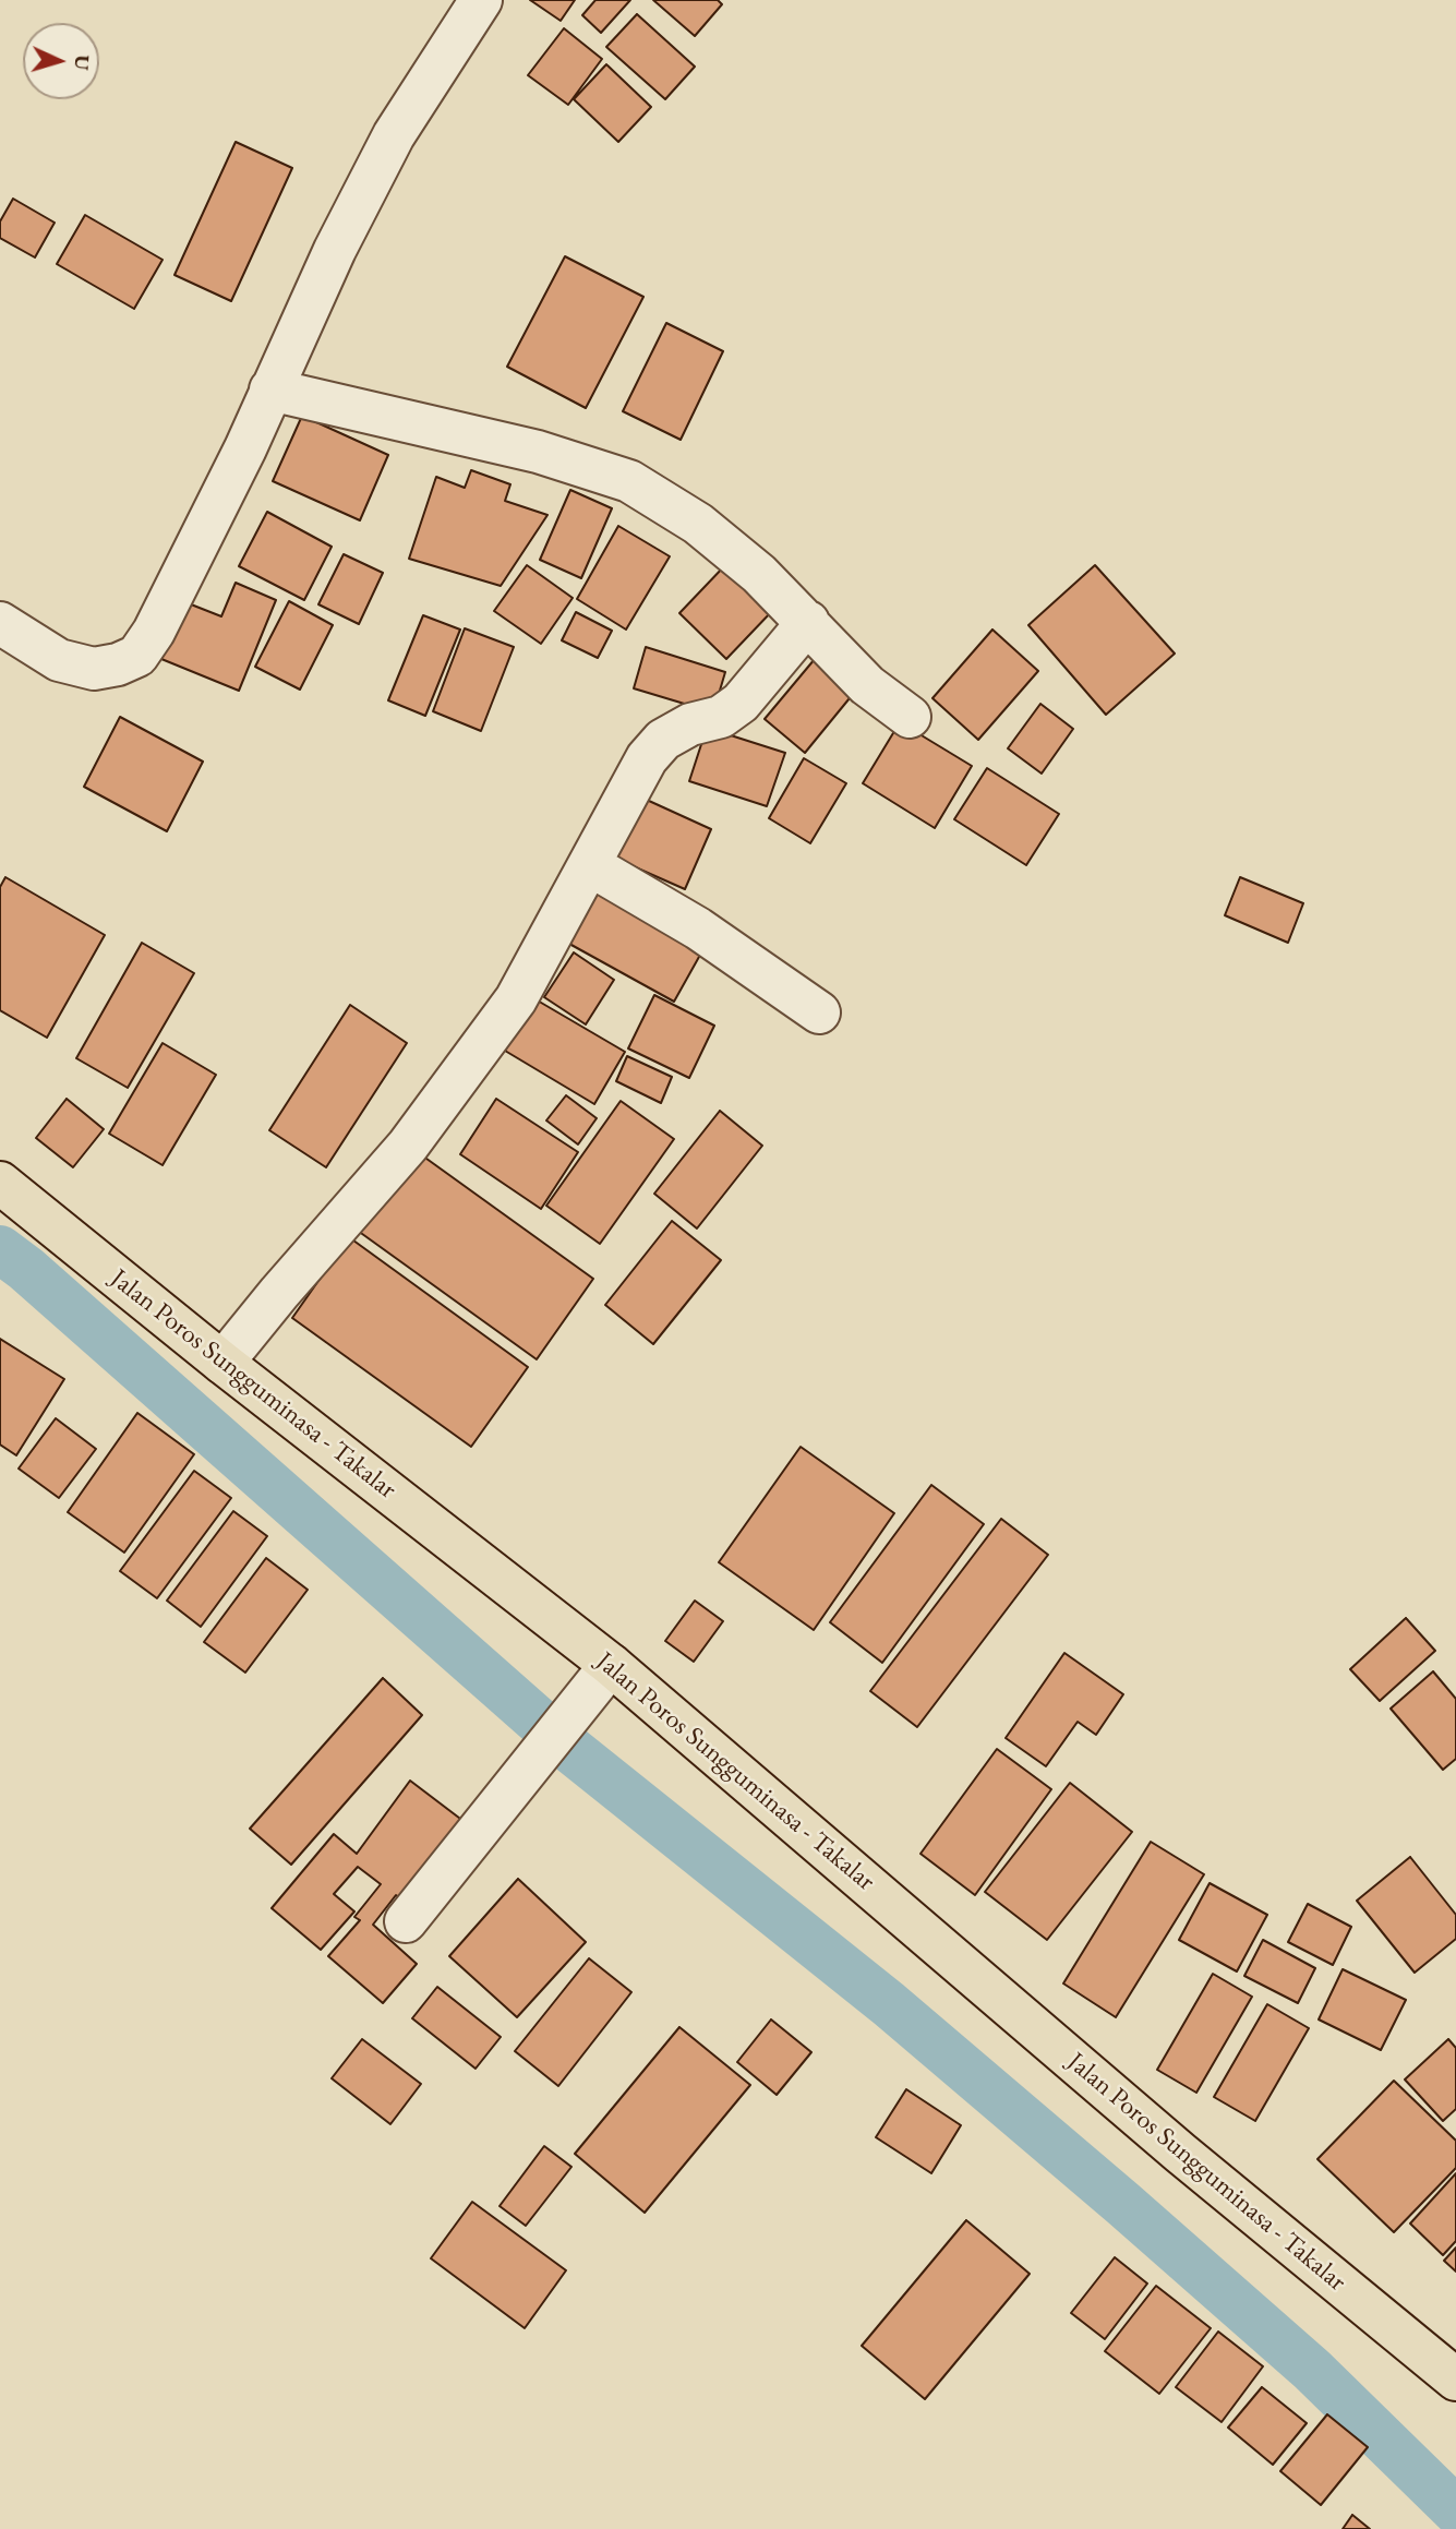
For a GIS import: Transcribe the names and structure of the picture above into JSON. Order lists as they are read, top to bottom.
{
  "streets": {
    "highway": ["Jalan Poros Sungguminasa - Takalar"]
  },
  "north": "right"
}
